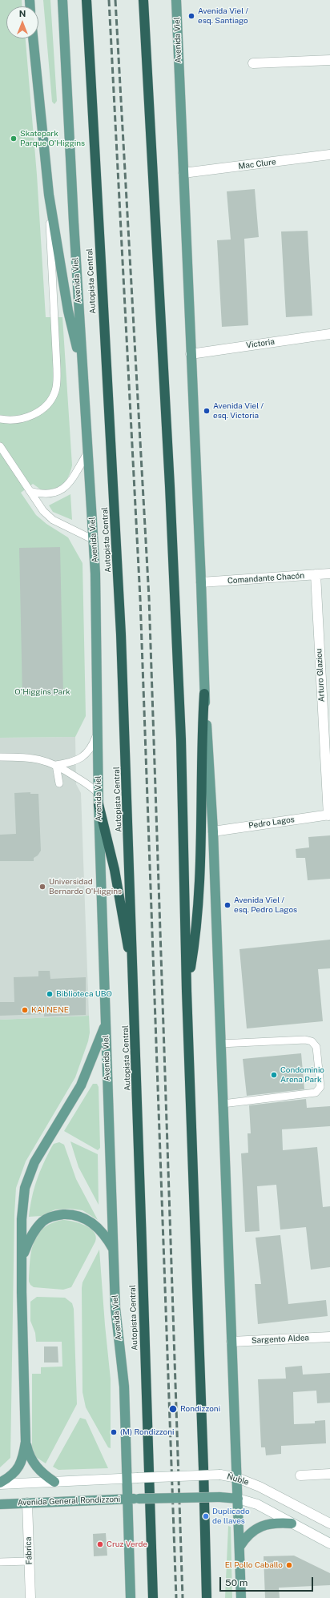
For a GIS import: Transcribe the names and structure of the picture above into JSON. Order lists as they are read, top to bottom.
{
  "streets": {
    "highway": ["Autopista Central"],
    "main road": ["Avenida Viel", "Avenida General Rondizzoni"],
    "street": [
      "Mac Clure",
      "Victoria",
      "Comandante Chacón",
      "Arturo Glaziou",
      "Pedro Lagos",
      "Sargento Aldea",
      "Ñuble",
      "Fábrica"
    ]
  },
  "crossings": [
    ["Avenida Viel", "Mac Clure"],
    ["Avenida Viel", "Victoria"],
    ["Avenida Viel", "Comandante Chacón"],
    ["Avenida Viel", "Pedro Lagos"],
    ["Avenida Viel", "Sargento Aldea"],
    ["Avenida Viel", "Ñuble"],
    ["Avenida Viel", "Avenida General Rondizzoni"],
    ["Comandante Chacón", "Arturo Glaziou"],
    ["Arturo Glaziou", "Pedro Lagos"],
    ["Avenida General Rondizzoni", "Fábrica"]
  ],
  "parks": ["O'Higgins Park"],
  "places": [
    "Avenida Viel / esq. Santiago",
    "Skatepark Parque O'Higgins",
    "Avenida Viel / esq. Victoria",
    "Universidad Bernardo O'Higgins",
    "Avenida Viel / esq. Pedro Lagos",
    "Biblioteca UBO",
    "KAI NENE",
    "Condominio Arena Park",
    "Rondizzoni",
    "(M) Rondizzoni",
    "Duplicado de llaves",
    "Cruz Verde",
    "El Pollo Caballo"
  ],
  "scale_bar": "50 m",
  "north": "top"
}
